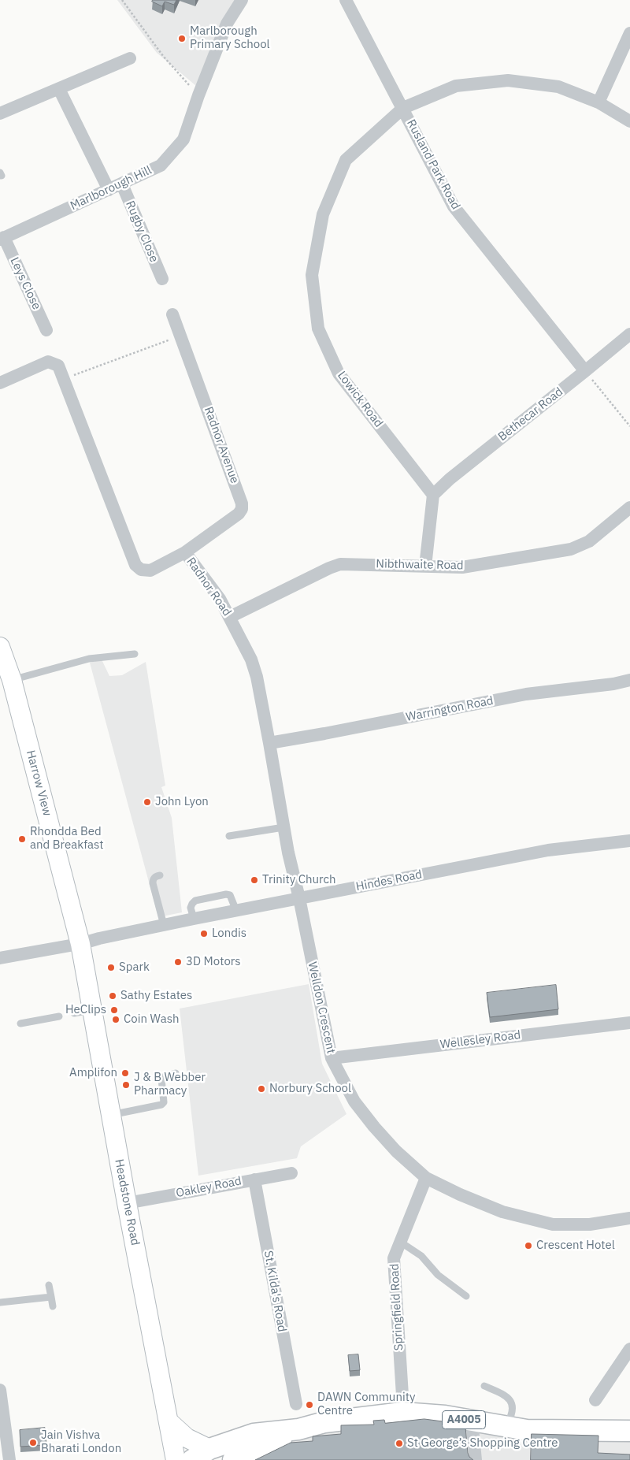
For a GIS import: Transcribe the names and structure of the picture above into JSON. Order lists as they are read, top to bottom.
{
  "streets": {
    "main road": ["A4005"],
    "street": [
      "Rusland Park Road",
      "Marlborough Hill",
      "Rugby Close",
      "Leys Close",
      "Lowick Road",
      "Bethecar Road",
      "Radnor Avenue",
      "Nibthwaite Road",
      "Radnor Road",
      "Warrington Road",
      "Harrow View",
      "Hindes Road",
      "Welldon Crescent",
      "Wellesley Road",
      "Oakley Road",
      "Headstone Road",
      "St. Kilda's Road",
      "Springfield Road"
    ]
  },
  "crossings": [
    ["Rusland Park Road", "Lowick Road"],
    ["Rusland Park Road", "Bethecar Road"],
    ["Marlborough Hill", "Rugby Close"],
    ["Marlborough Hill", "Leys Close"],
    ["Lowick Road", "Bethecar Road"],
    ["Radnor Avenue", "Radnor Road"],
    ["Nibthwaite Road", "Radnor Road"],
    ["Radnor Road", "Warrington Road"],
    ["Radnor Road", "Hindes Road"],
    ["Radnor Road", "Welldon Crescent"],
    ["Harrow View", "Hindes Road"],
    ["Harrow View", "Headstone Road"],
    ["Hindes Road", "Welldon Crescent"],
    ["Hindes Road", "Headstone Road"],
    ["Welldon Crescent", "Wellesley Road"],
    ["Welldon Crescent", "Springfield Road"],
    ["Oakley Road", "Headstone Road"],
    ["Oakley Road", "St. Kilda's Road"]
  ],
  "places": [
    "Marlborough Primary School",
    "John Lyon",
    "Rhondda Bed and Breakfast",
    "Trinity Church",
    "Londis",
    "3D Motors",
    "Spark",
    "Sathy Estates",
    "HeClips",
    "Coin Wash",
    "Amplifon",
    "J & B Webber Pharmacy",
    "Norbury School",
    "Crescent Hotel",
    "DAWN Community Centre",
    "Jain Vishva Bharati London",
    "St George’s Shopping Centre"
  ]
}
